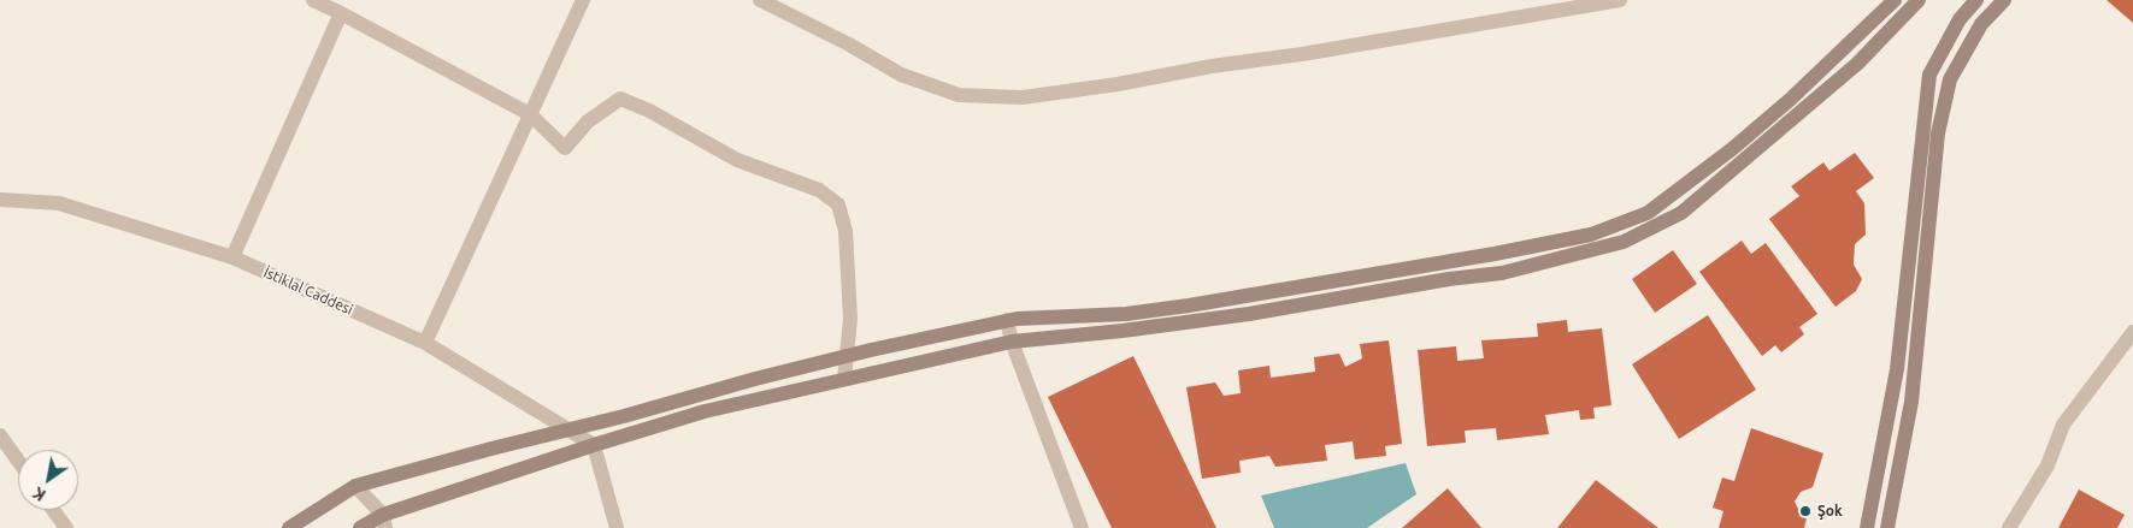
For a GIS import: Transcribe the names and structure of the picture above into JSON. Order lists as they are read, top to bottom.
{
  "streets": {
    "street": ["İstiklal Caddesi"]
  },
  "places": ["Şok"],
  "north": "bottom left"
}
